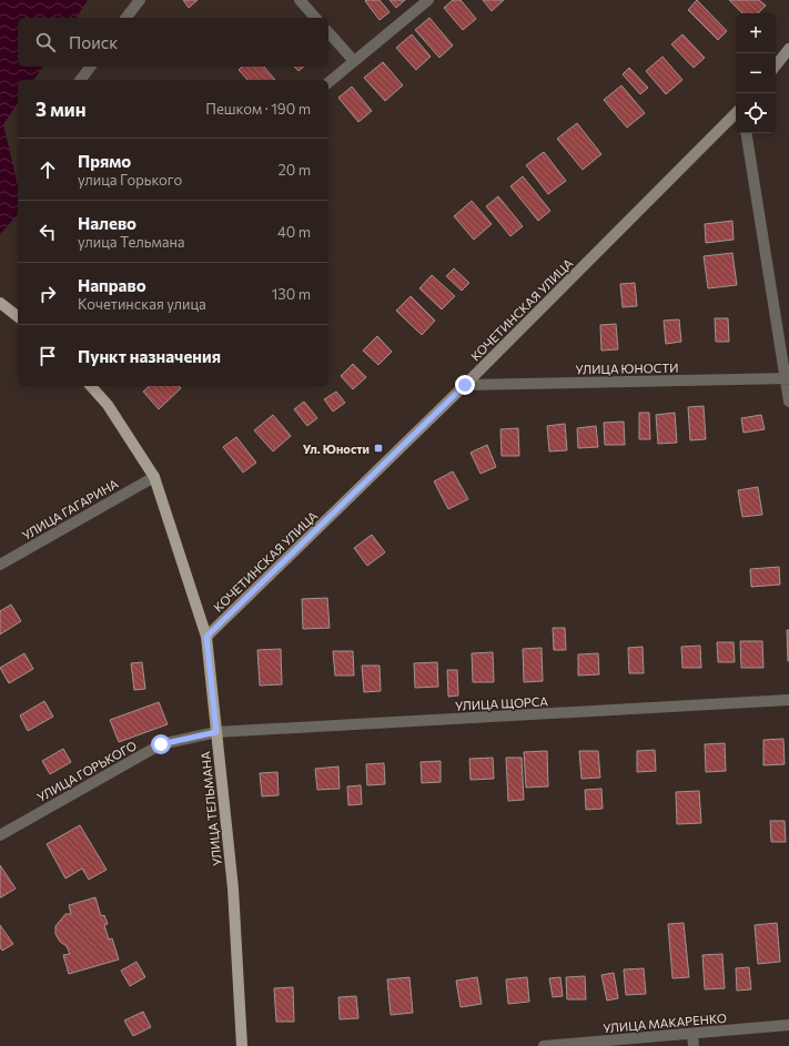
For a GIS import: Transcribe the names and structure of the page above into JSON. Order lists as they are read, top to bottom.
{
  "streets": {
    "main road": ["КОЧЕТИНСКАЯ УЛИЦА", "УЛИЦА ТЕЛЬМАНА"],
    "street": [
      "УЛИЦА ЮНОСТИ",
      "УЛИЦА ГАГАРИНА",
      "УЛИЦА ЩОРСА",
      "УЛИЦА ГОРЬКОГО",
      "УЛИЦА МАКАРЕНКО"
    ]
  },
  "crossings": [
    ["КОЧЕТИНСКАЯ УЛИЦА", "УЛИЦА ЮНОСТИ"],
    ["КОЧЕТИНСКАЯ УЛИЦА", "УЛИЦА ТЕЛЬМАНА"],
    ["УЛИЦА ГАГАРИНА", "УЛИЦА ТЕЛЬМАНА"],
    ["УЛИЦА ЩОРСА", "УЛИЦА ГОРЬКОГО"],
    ["УЛИЦА ЩОРСА", "УЛИЦА ТЕЛЬМАНА"],
    ["УЛИЦА ГОРЬКОГО", "УЛИЦА ТЕЛЬМАНА"]
  ],
  "places": {
    "transit": ["Ул. Юности"]
  },
  "page": {
    "map_buttons": ["+", "−"],
    "search": "Поиск",
    "heading": ["3 мин", "Пешком · 190 m"],
    "list": [
      ["Прямо", "улица Горького", "20 m"],
      ["Налево", "улица Тельмана", "40 m"],
      ["Направо", "Кочетинская улица", "130 m"],
      "Пункт назначения"
    ]
  }
}
